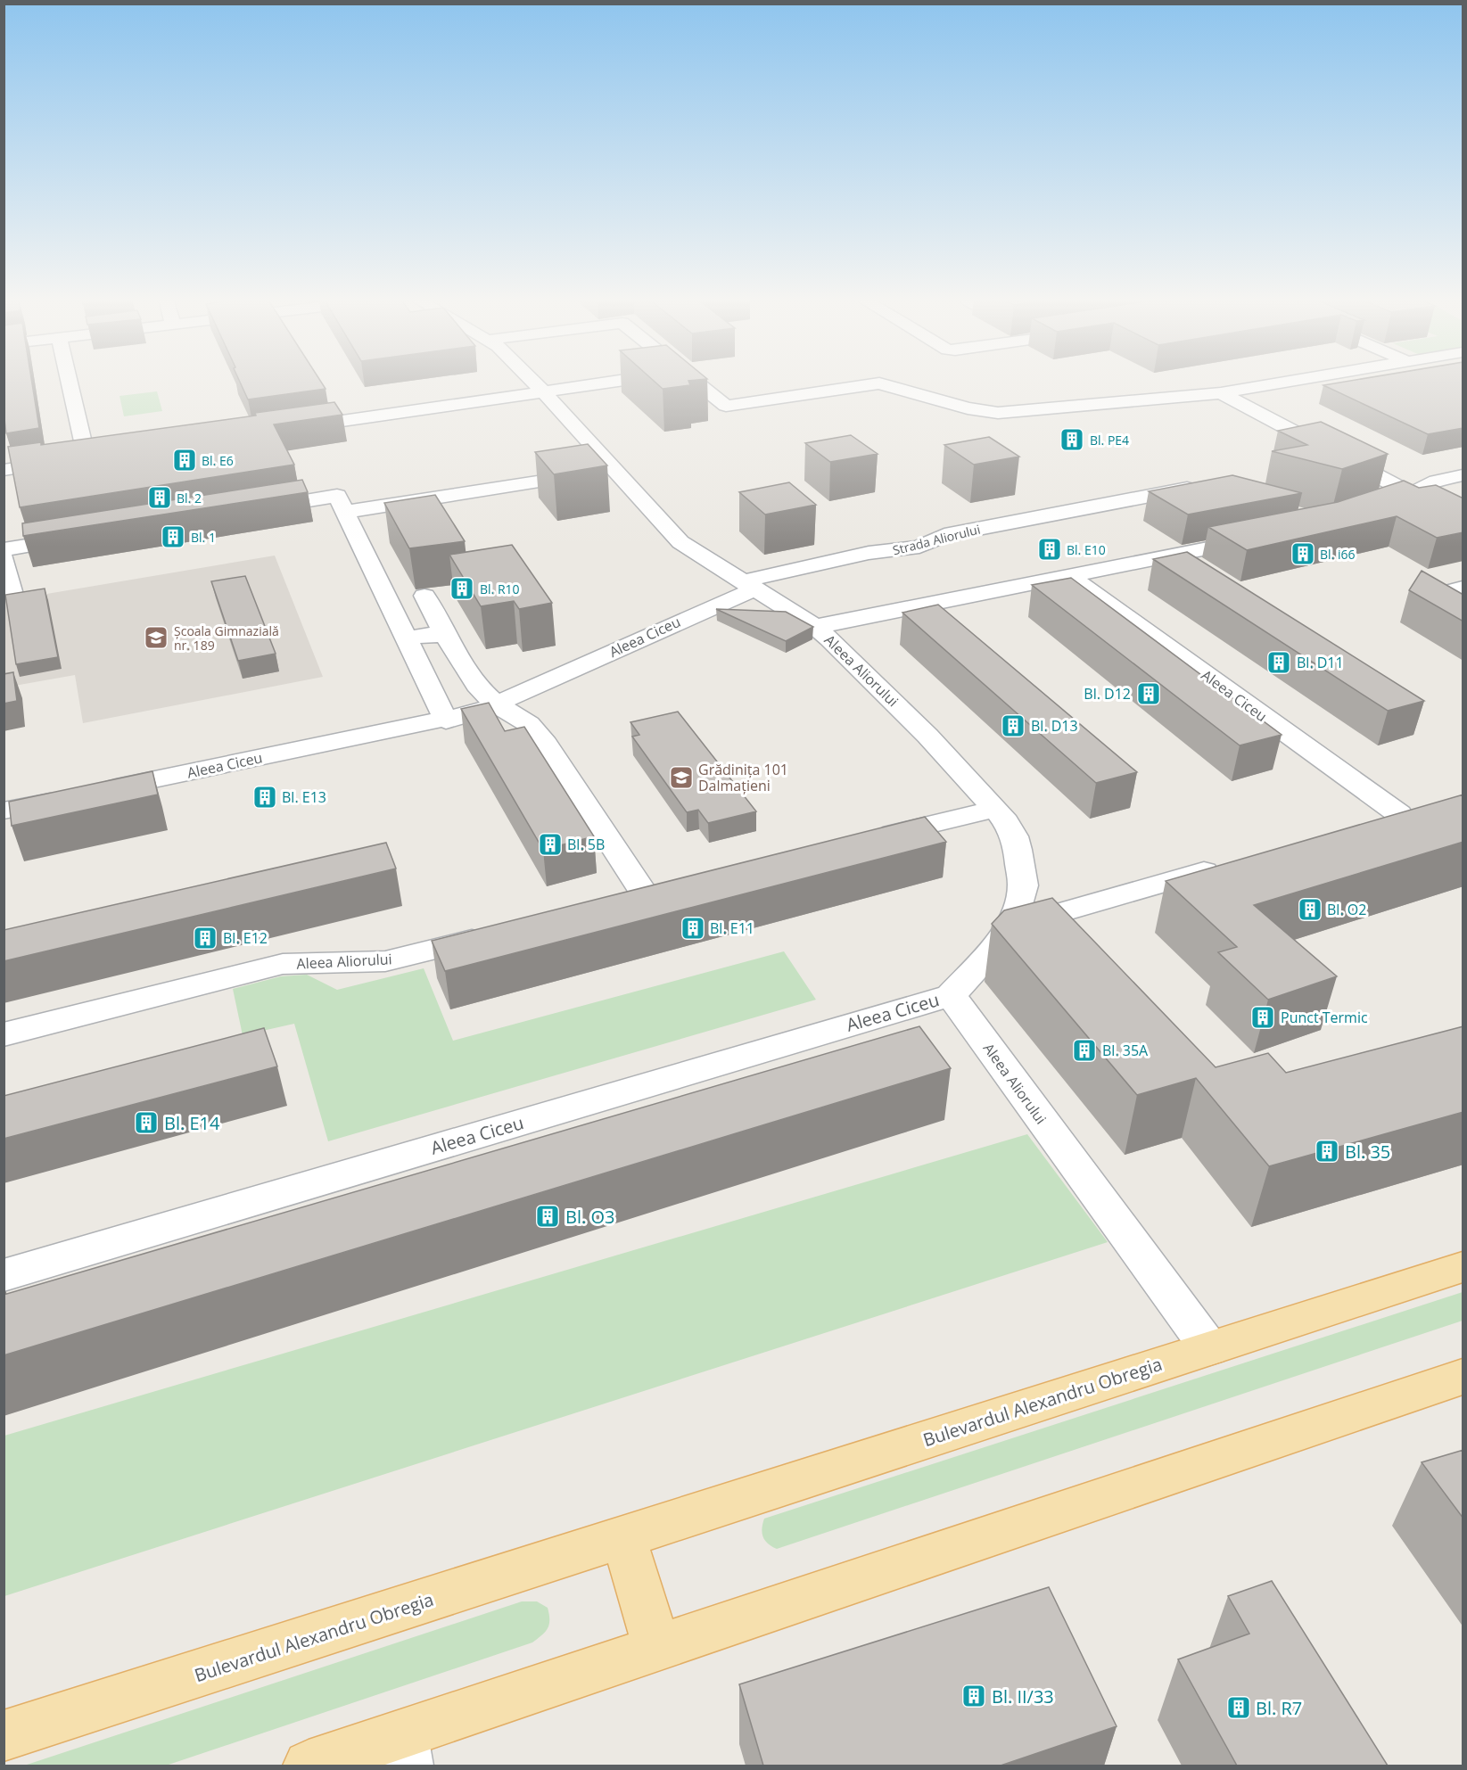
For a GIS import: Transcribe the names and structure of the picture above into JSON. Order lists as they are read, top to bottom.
{
  "streets": {
    "main road": ["Bulevardul Alexandru Obregia"],
    "street": ["Strada Aliorului", "Aleea Ciceu", "Aleea Aliorului"]
  },
  "crossings": [
    ["Strada Aliorului", "Aleea Ciceu"],
    ["Aleea Ciceu", "Aleea Aliorului"],
    ["Aleea Aliorului", "Bulevardul Alexandru Obregia"]
  ],
  "places": {
    "building": [
      "Bl. PE4",
      "Bl. E6",
      "Bl. 2",
      "Bl. 1",
      "Bl. E10",
      "Bl. i66",
      "Bl. R10",
      "Bl. D11",
      "Bl. D12",
      "Bl. D13",
      "Bl. E13",
      "Bl. 5B",
      "Bl. O2",
      "Bl. E11",
      "Bl. E12",
      "Punct Termic",
      "Bl. 35A",
      "Bl. E14",
      "Bl. 35",
      "Bl. O3",
      "Bl. II/33",
      "Bl. R7"
    ],
    "school or university": ["Școala Gimnazială nr. 189", "Grădinița 101 Dalmațieni"]
  }
}
